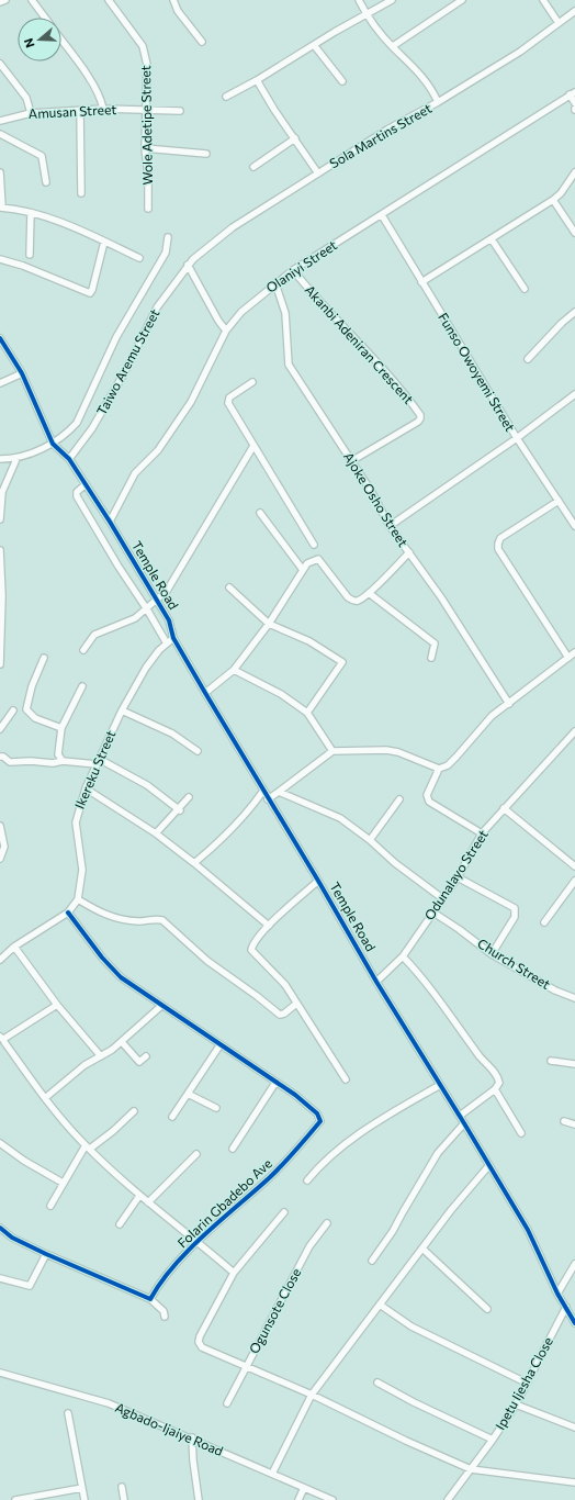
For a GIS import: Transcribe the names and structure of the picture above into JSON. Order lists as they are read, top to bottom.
{
  "streets": {
    "street": [
      "Amusan Street",
      "Wole Adetipe Street",
      "Sola Martins Street",
      "Olaniyi Street",
      "Akanbi Adeniran Crescent",
      "Taiwo Aremu Street",
      "Funso Owoyemi Street",
      "Ajoke Osho Street",
      "Temple Road",
      "Ikereku Street",
      "Odunalayo Street",
      "Church Street",
      "Folarin Gbadebo Ave",
      "Ogunsote Close",
      "Ipetu Ijesha Close",
      "Agbado-Ijaiye Road"
    ]
  },
  "crossings": [
    ["Amusan Street", "Wole Adetipe Street"],
    ["Sola Martins Street", "Taiwo Aremu Street"],
    ["Olaniyi Street", "Akanbi Adeniran Crescent"],
    ["Olaniyi Street", "Funso Owoyemi Street"],
    ["Olaniyi Street", "Ajoke Osho Street"],
    ["Olaniyi Street", "Temple Road"],
    ["Akanbi Adeniran Crescent", "Ajoke Osho Street"],
    ["Taiwo Aremu Street", "Temple Road"],
    ["Temple Road", "Ikereku Street"],
    ["Temple Road", "Odunalayo Street"],
    ["Temple Road", "Ipetu Ijesha Close"],
    ["Odunalayo Street", "Church Street"]
  ],
  "north": "left"
}
